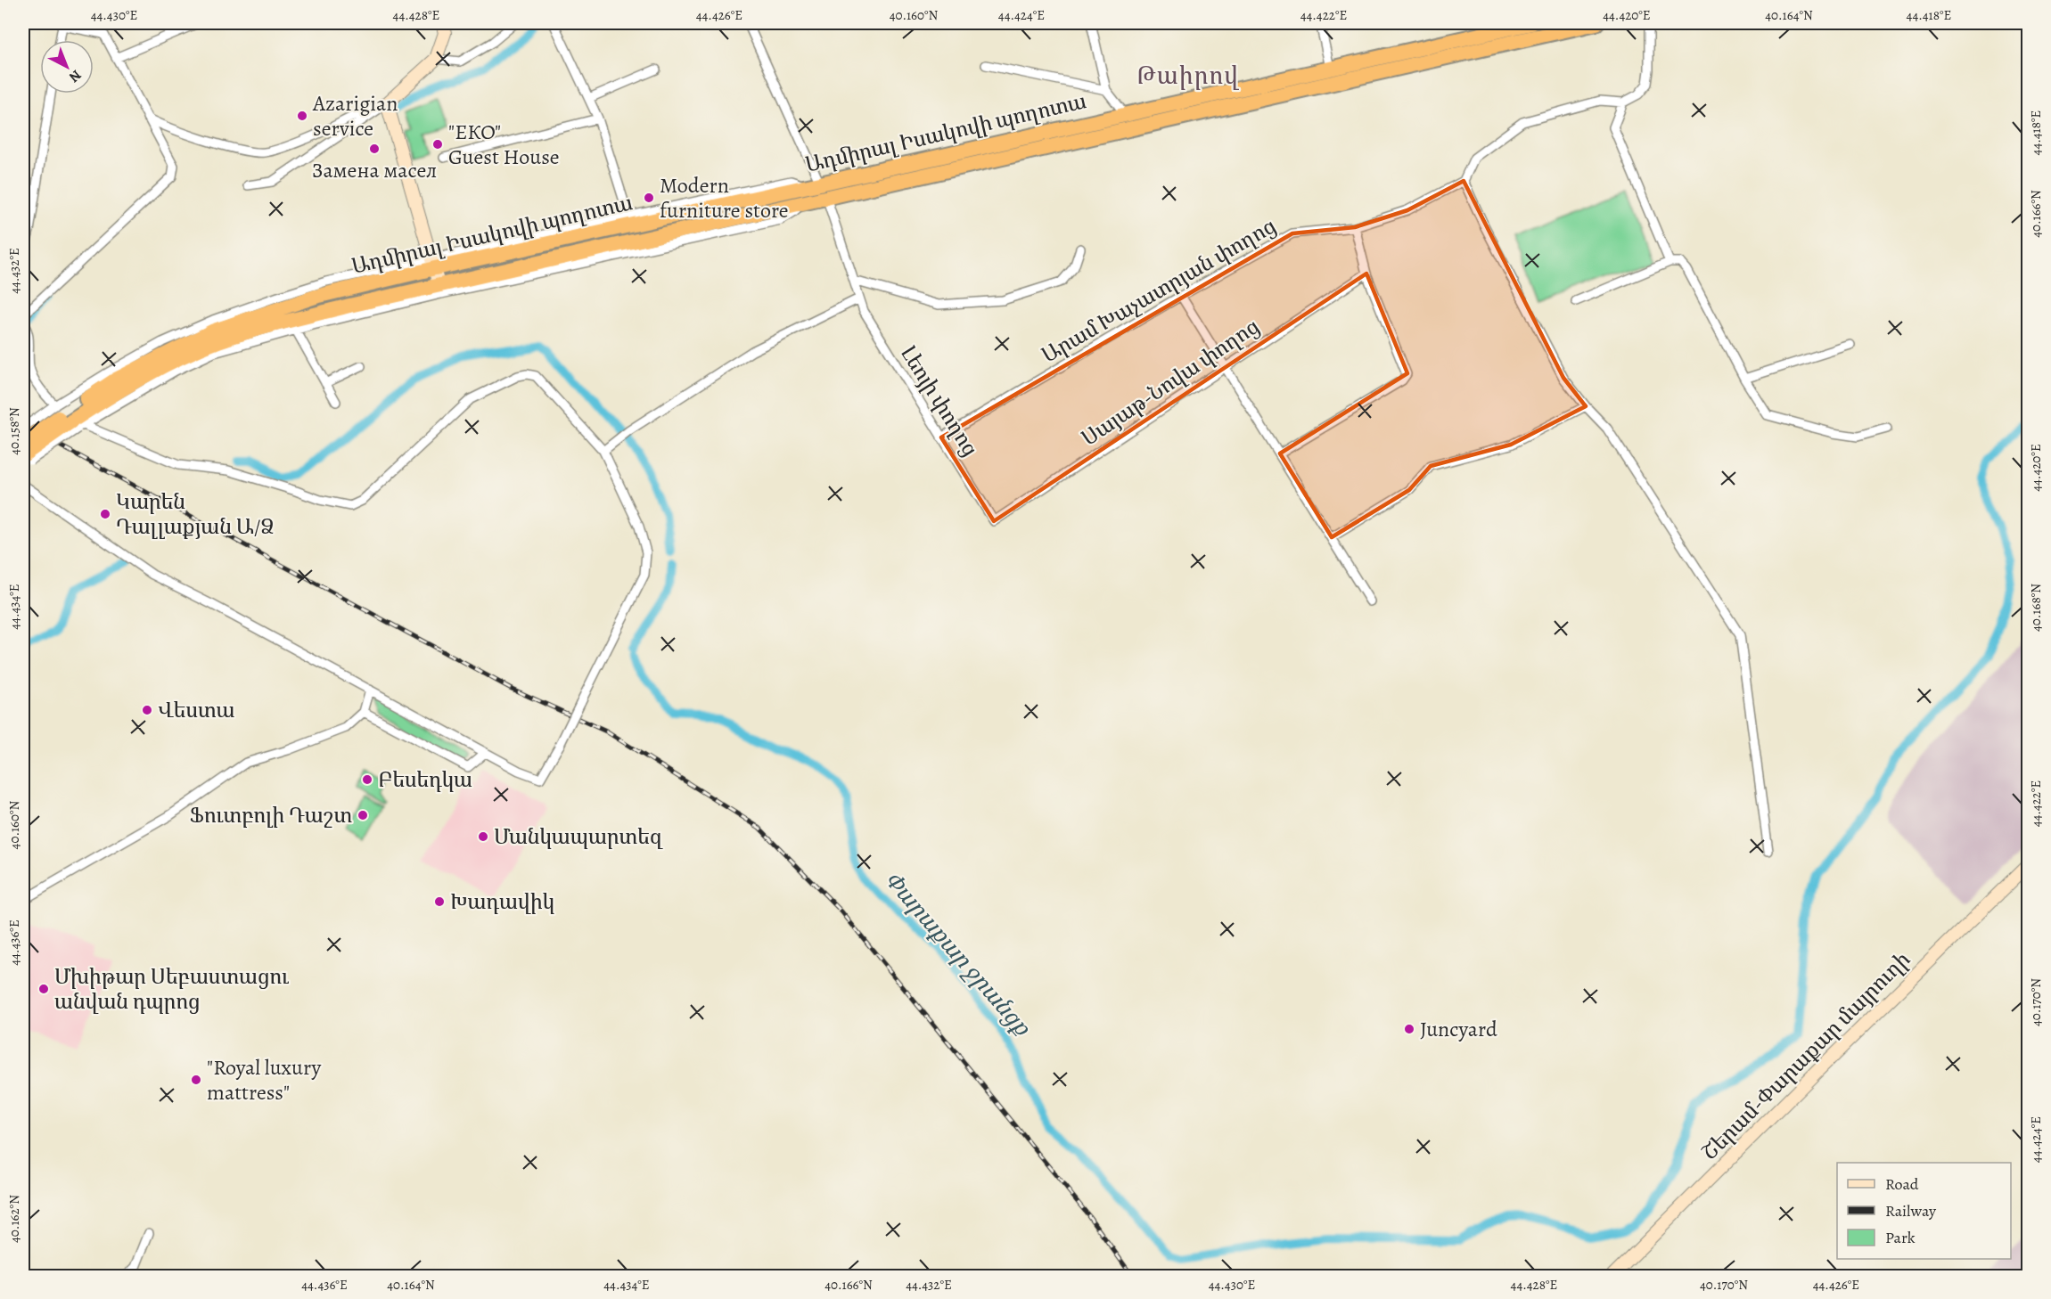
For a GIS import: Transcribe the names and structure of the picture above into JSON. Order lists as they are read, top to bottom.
{
  "streets": {
    "highway": ["Ադմիրալ Իսակովի պողոտա"],
    "street": [
      "Արամ Խաչատրյան փողոց",
      "Սայաթ-Նովա փողոց",
      "Լեոյի փողոց",
      "Շերամ-Փարաքար մայրուղի"
    ]
  },
  "crossings": [
    ["Ադմիրալ Իսակովի պողոտա", "Լեոյի փողոց"],
    ["Արամ Խաչատրյան փողոց", "Լեոյի փողոց"],
    ["Սայաթ-Նովա փողոց", "Լեոյի փողոց"]
  ],
  "districts": ["Թաիրով"],
  "water": ["Փարաքար ջրանցք"],
  "places": [
    "Azarigian service",
    "\"ЕКО\" Guest House",
    "Замена масел",
    "Modern furniture store",
    "Կարեն Դալլաքյան Ա/Ձ",
    "Վեստա",
    "Բեսեդկա",
    "Ֆուտբոլի Դաշտ",
    "Մանկապարտեզ",
    "Խադավիկ",
    "Մխիթար Սեբաստացու անվան դպրոց",
    "Juncyard",
    "\"Royal luxury mattress\""
  ],
  "legend": ["Road", "Railway", "Park"],
  "north": "bottom right",
  "coordinates": [
    "44.430°E",
    "44.428°E",
    "44.426°E",
    "40.160°N",
    "44.424°E",
    "44.422°E",
    "44.420°E",
    "40.164°N",
    "44.418°E",
    "40.166°N",
    "44.432°E",
    "40.158°N",
    "44.434°E",
    "40.168°N",
    "44.436°E",
    "40.170°N",
    "40.162°N"
  ]
}
